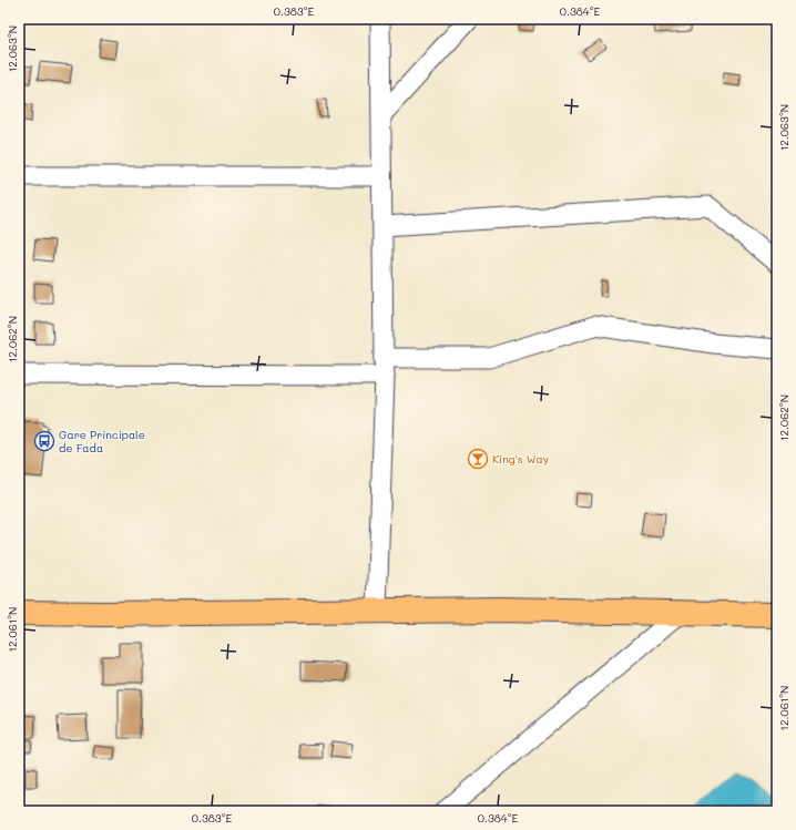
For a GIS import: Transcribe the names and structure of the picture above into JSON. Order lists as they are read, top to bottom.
{
  "places": {
    "bus stop": ["Gare Principale de Fada"],
    "bar": ["King's Way"]
  },
  "coordinates": [
    "0.383°E",
    "0.384°E",
    "12.063°N",
    "12.062°N",
    "12.061°N"
  ]
}
